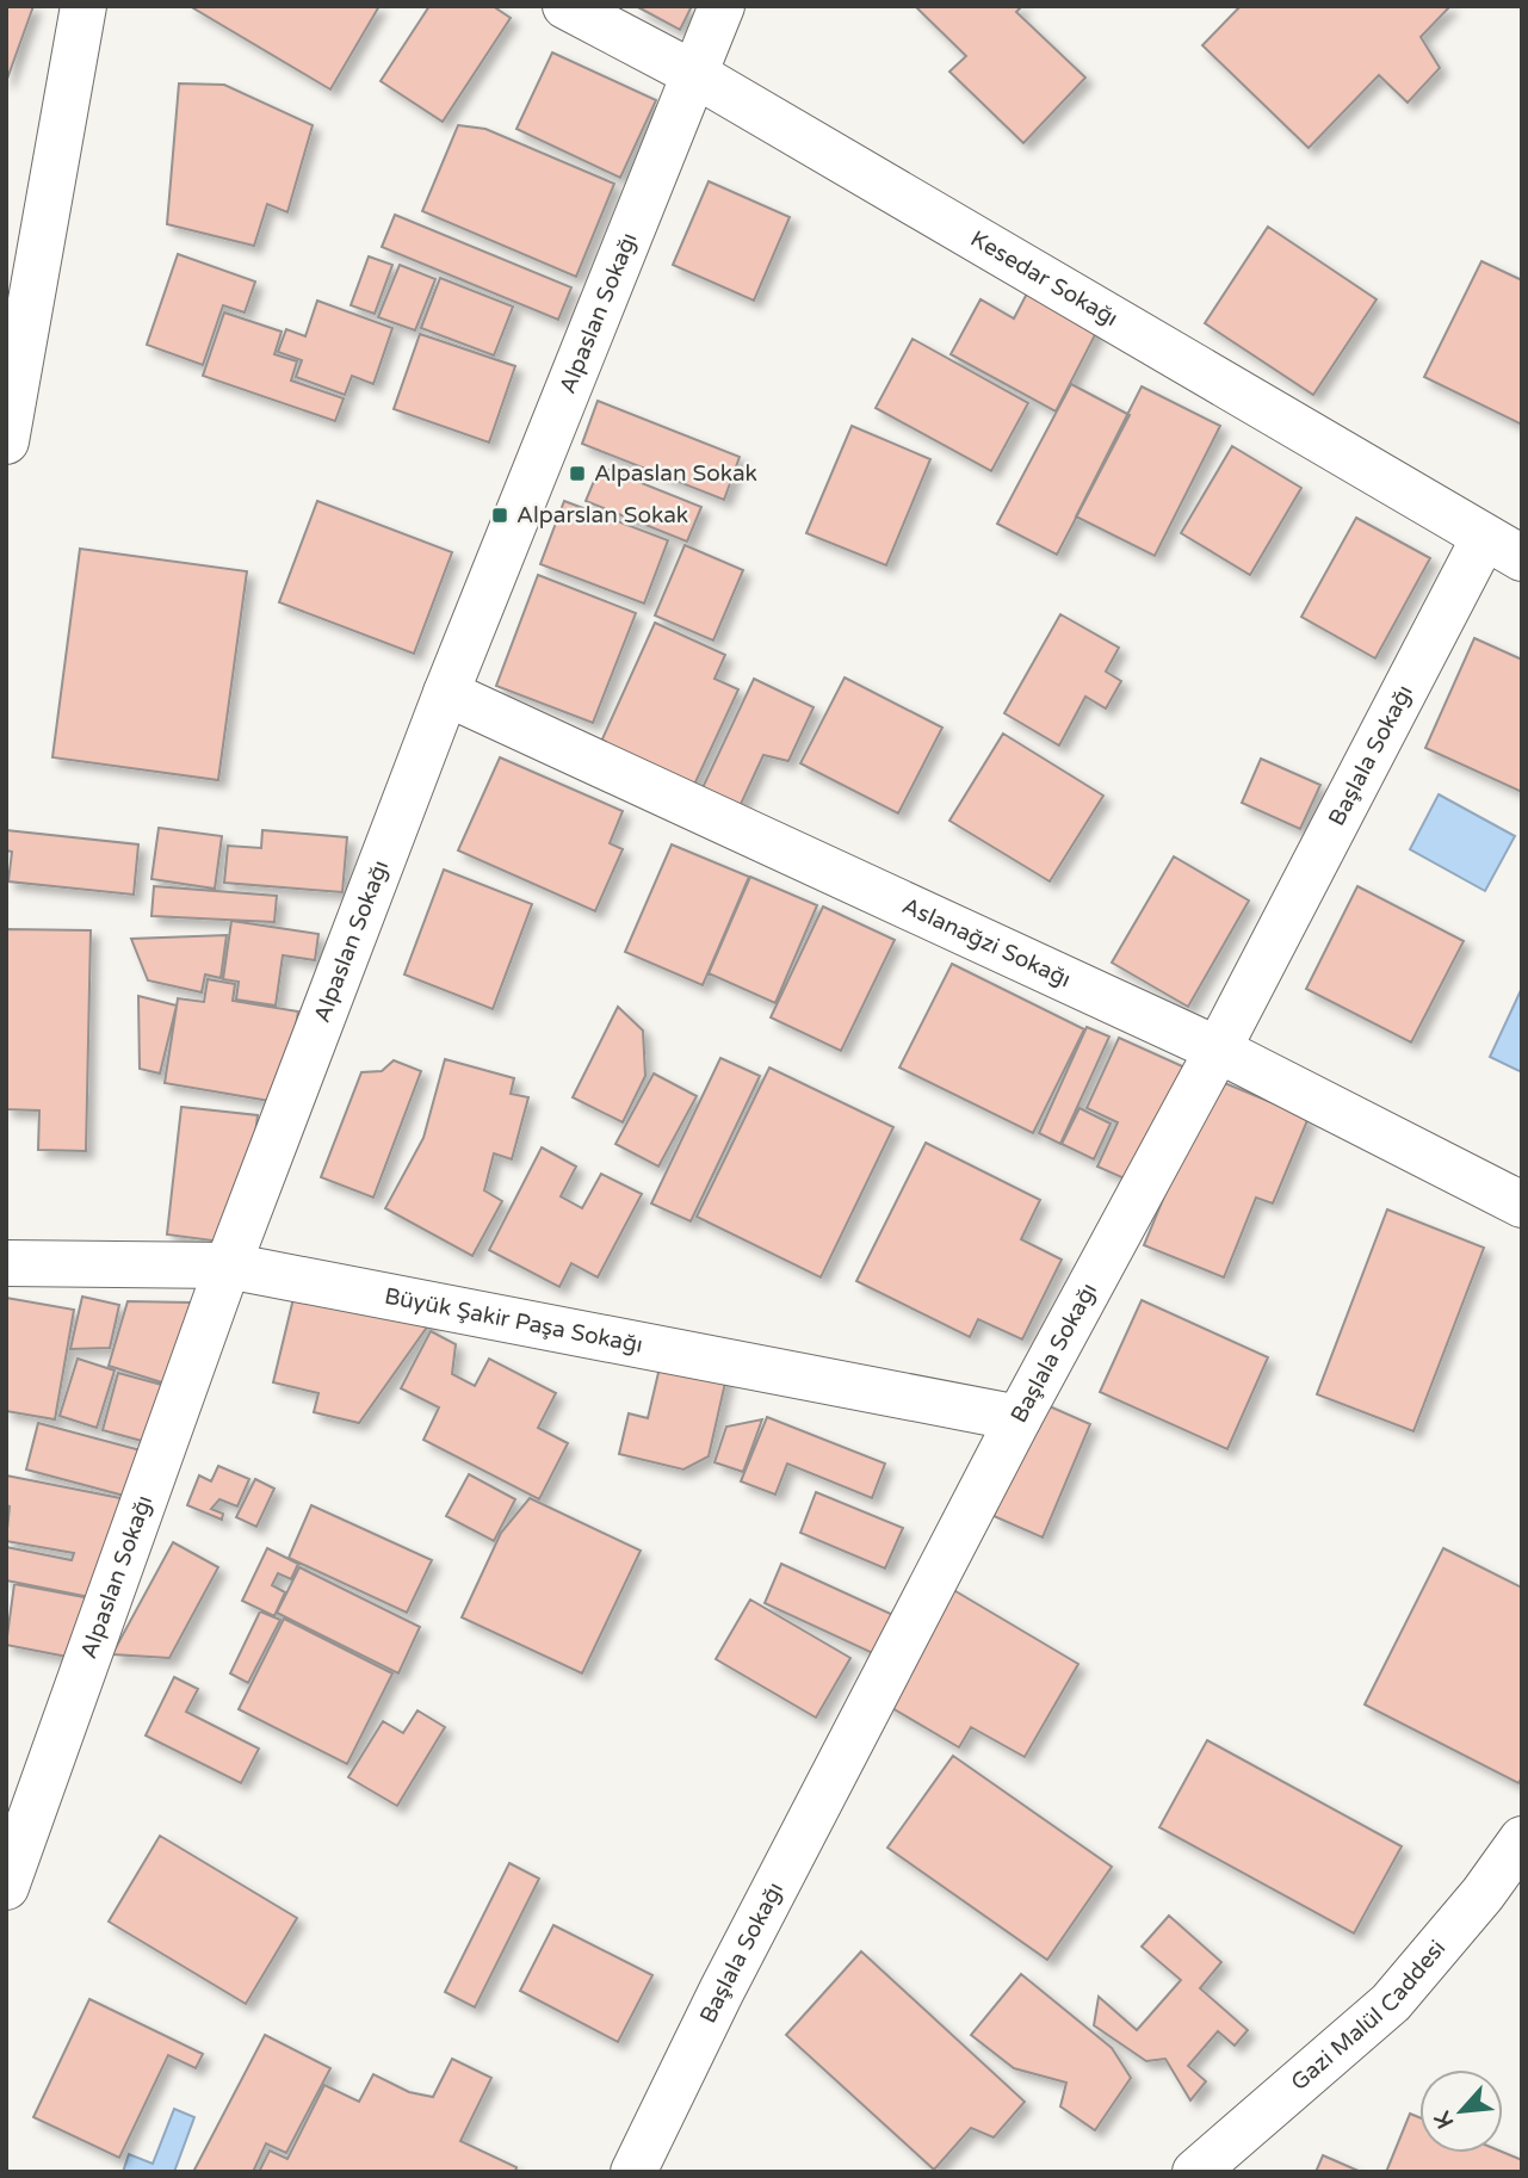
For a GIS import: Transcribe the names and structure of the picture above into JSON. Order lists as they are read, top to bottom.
{
  "streets": {
    "street": [
      "Kesedar Sokağı",
      "Alpaslan Sokağı",
      "Başlala Sokağı",
      "Aslanağzi Sokağı",
      "Büyük Şakir Paşa Sokağı",
      "Gazi Malül Caddesi"
    ]
  },
  "crossings": [
    ["Kesedar Sokağı", "Alpaslan Sokağı"],
    ["Kesedar Sokağı", "Başlala Sokağı"],
    ["Alpaslan Sokağı", "Aslanağzi Sokağı"],
    ["Alpaslan Sokağı", "Büyük Şakir Paşa Sokağı"],
    ["Başlala Sokağı", "Aslanağzi Sokağı"],
    ["Başlala Sokağı", "Büyük Şakir Paşa Sokağı"]
  ],
  "places": {
    "transit": ["Alpaslan Sokak", "Alparslan Sokak"]
  },
  "north": "bottom left"
}
